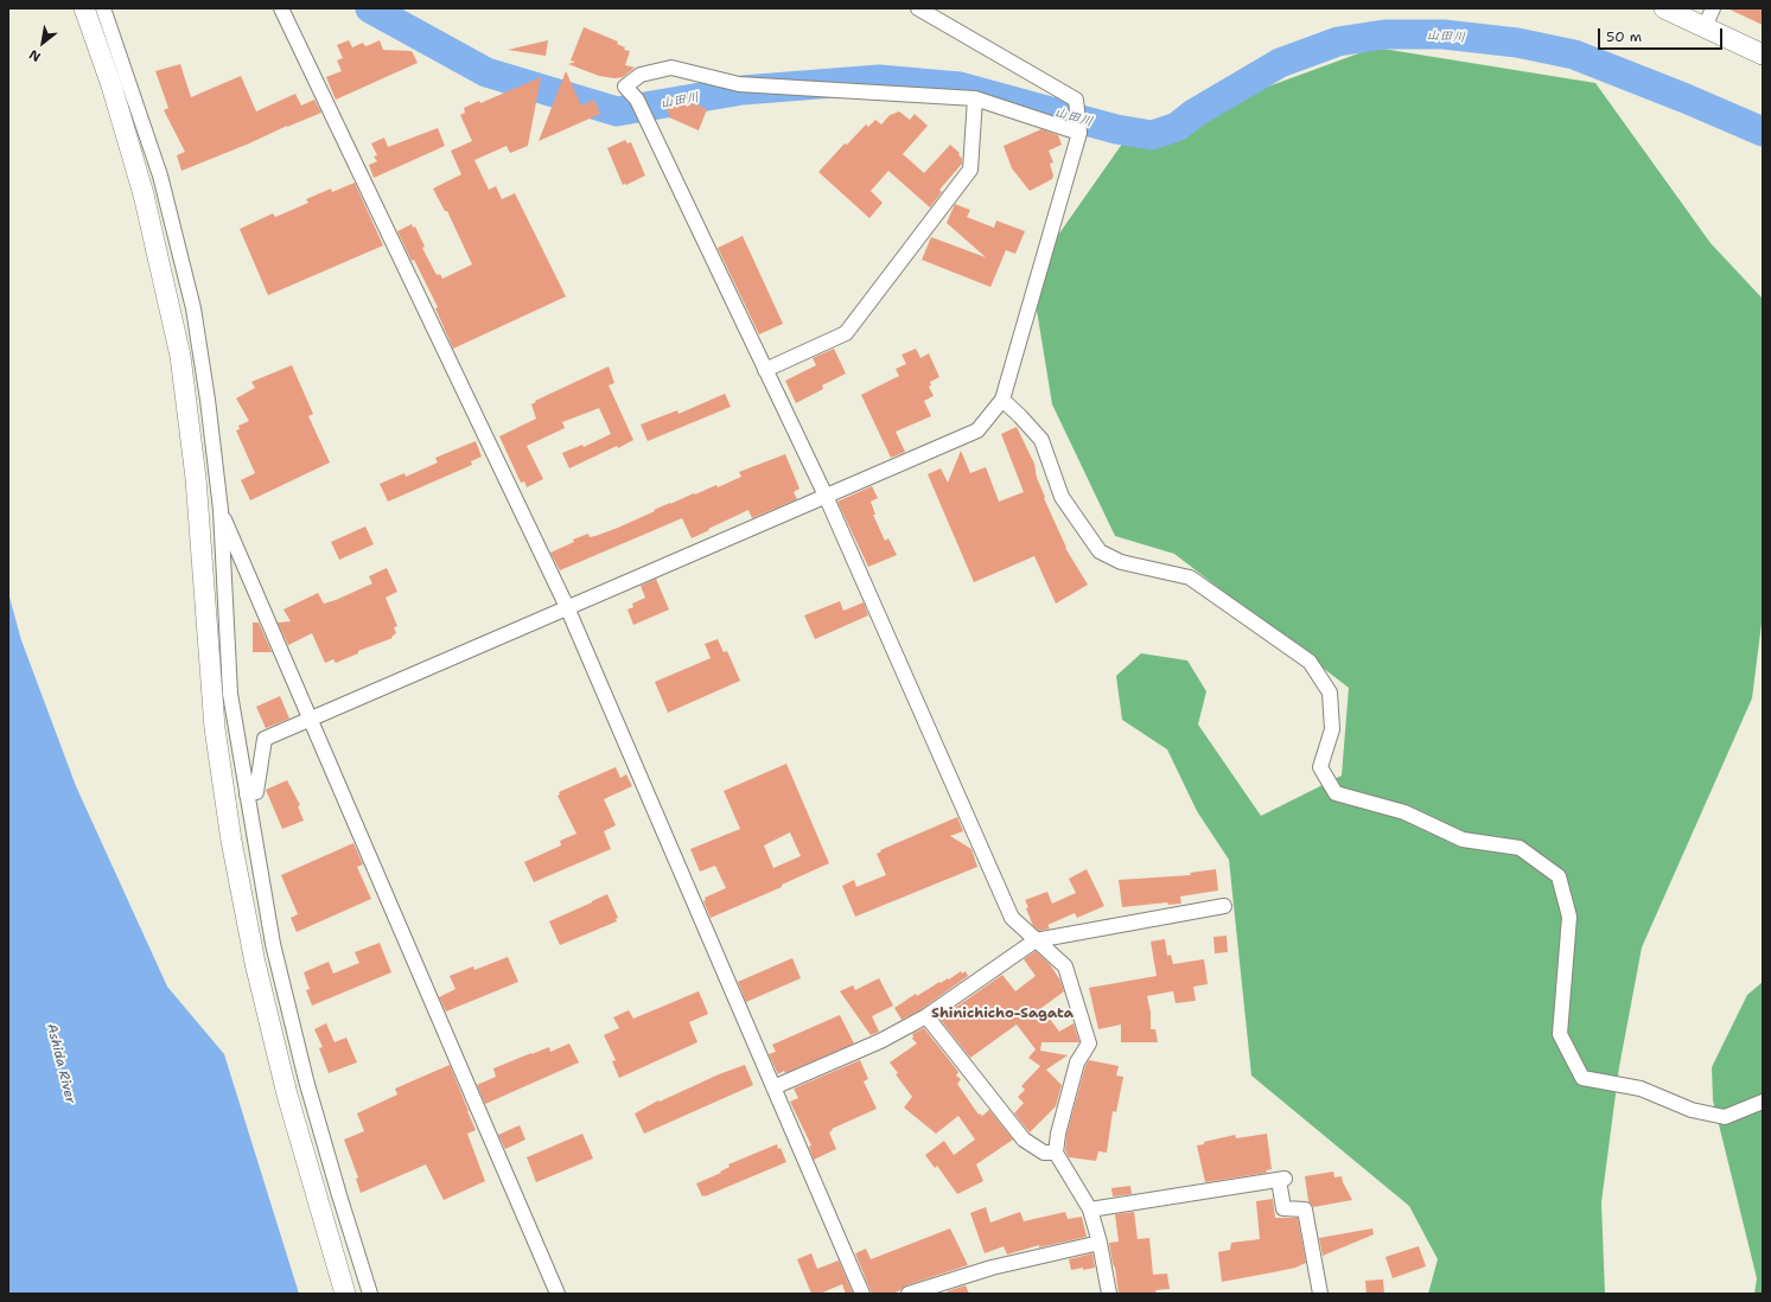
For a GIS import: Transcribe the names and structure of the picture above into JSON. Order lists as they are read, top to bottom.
{
  "districts": ["Shinichicho-Sagata"],
  "water": ["山田川", "Ashida River"],
  "scale_bar": "50 m",
  "north": "bottom left"
}
